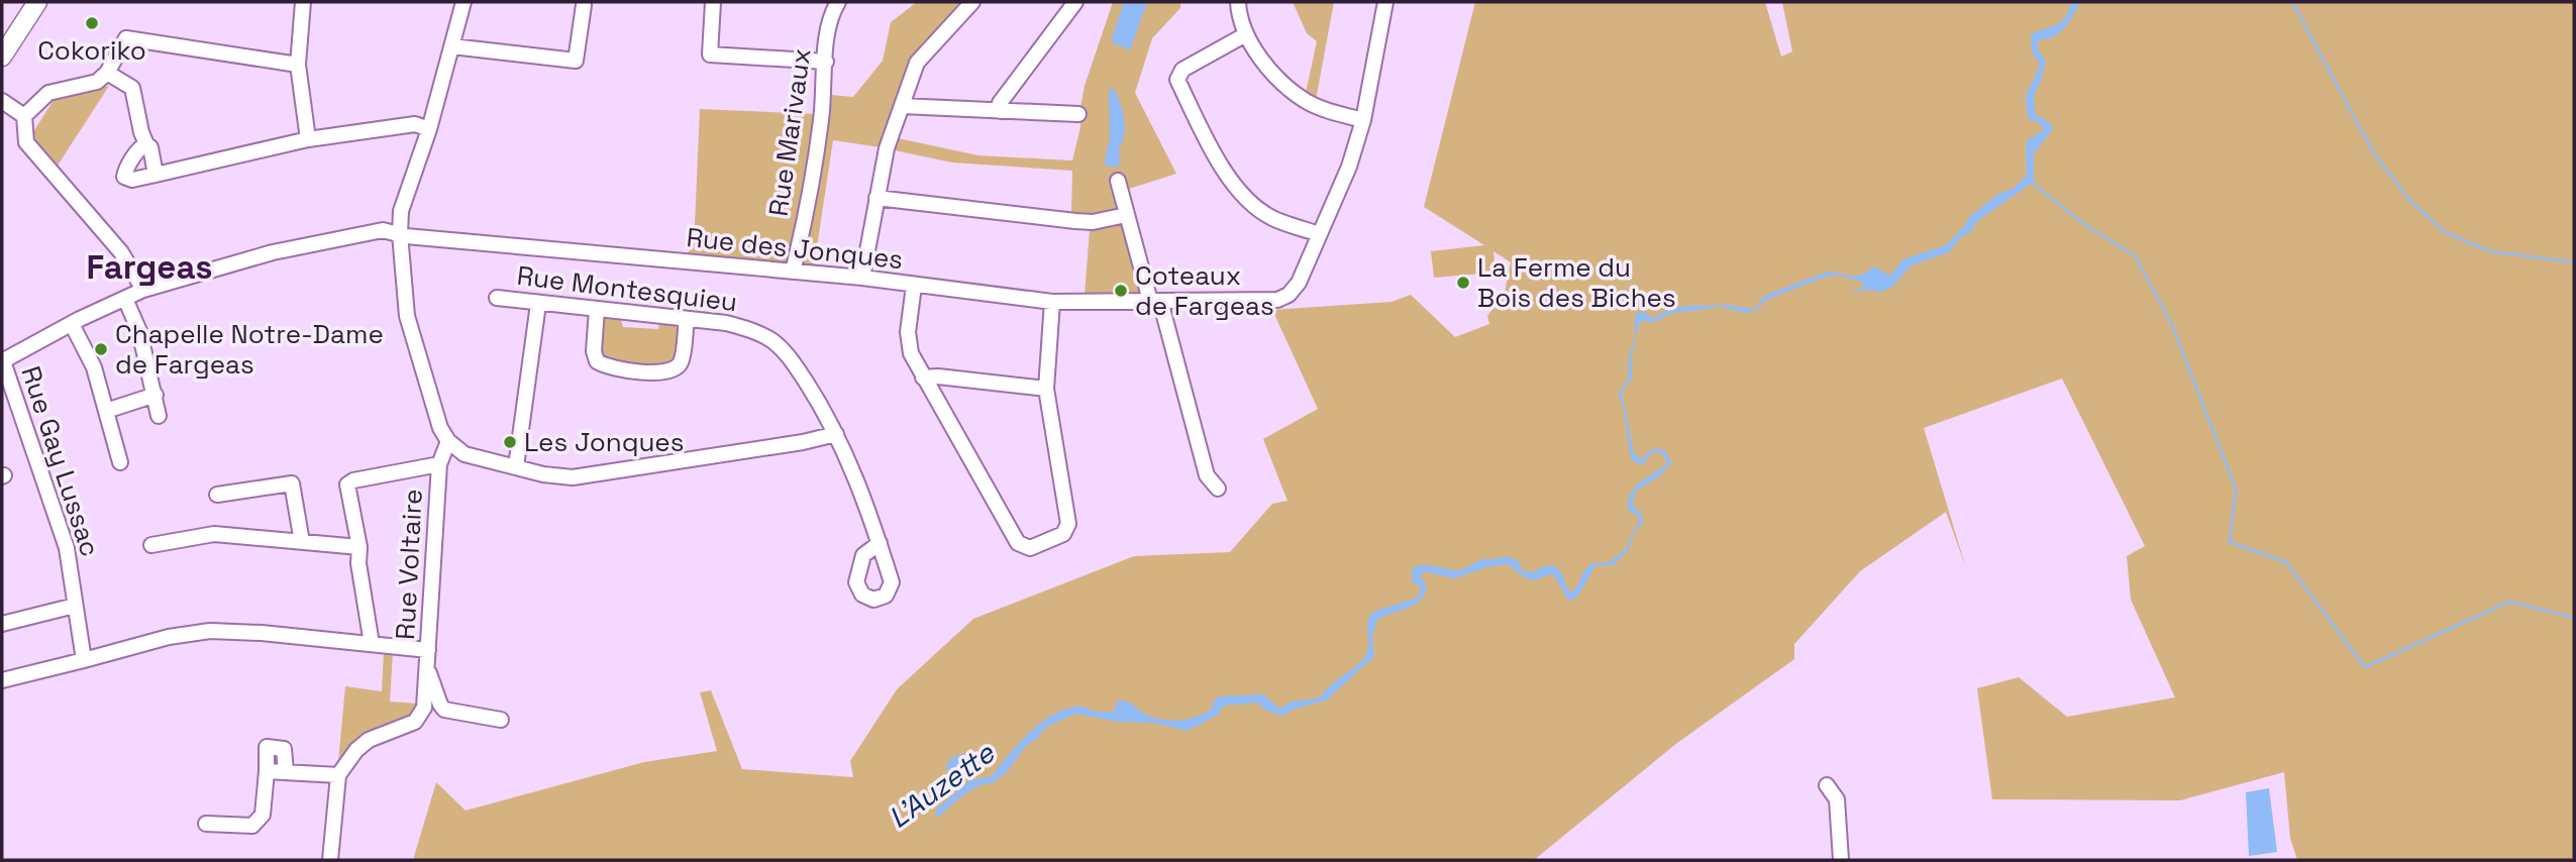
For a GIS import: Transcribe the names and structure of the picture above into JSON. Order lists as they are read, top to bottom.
{
  "streets": {
    "street": [
      "Rue Marivaux",
      "Rue des Jonques",
      "Rue Montesquieu",
      "Rue Gay Lussac",
      "Rue Voltaire"
    ]
  },
  "crossings": [
    ["Rue Marivaux", "Rue des Jonques"]
  ],
  "districts": ["Fargeas"],
  "water": ["L'Auzette"],
  "places": [
    "Cokoriko",
    "La Ferme du Bois des Biches",
    "Coteaux de Fargeas",
    "Chapelle Notre-Dame de Fargeas",
    "Les Jonques"
  ]
}
